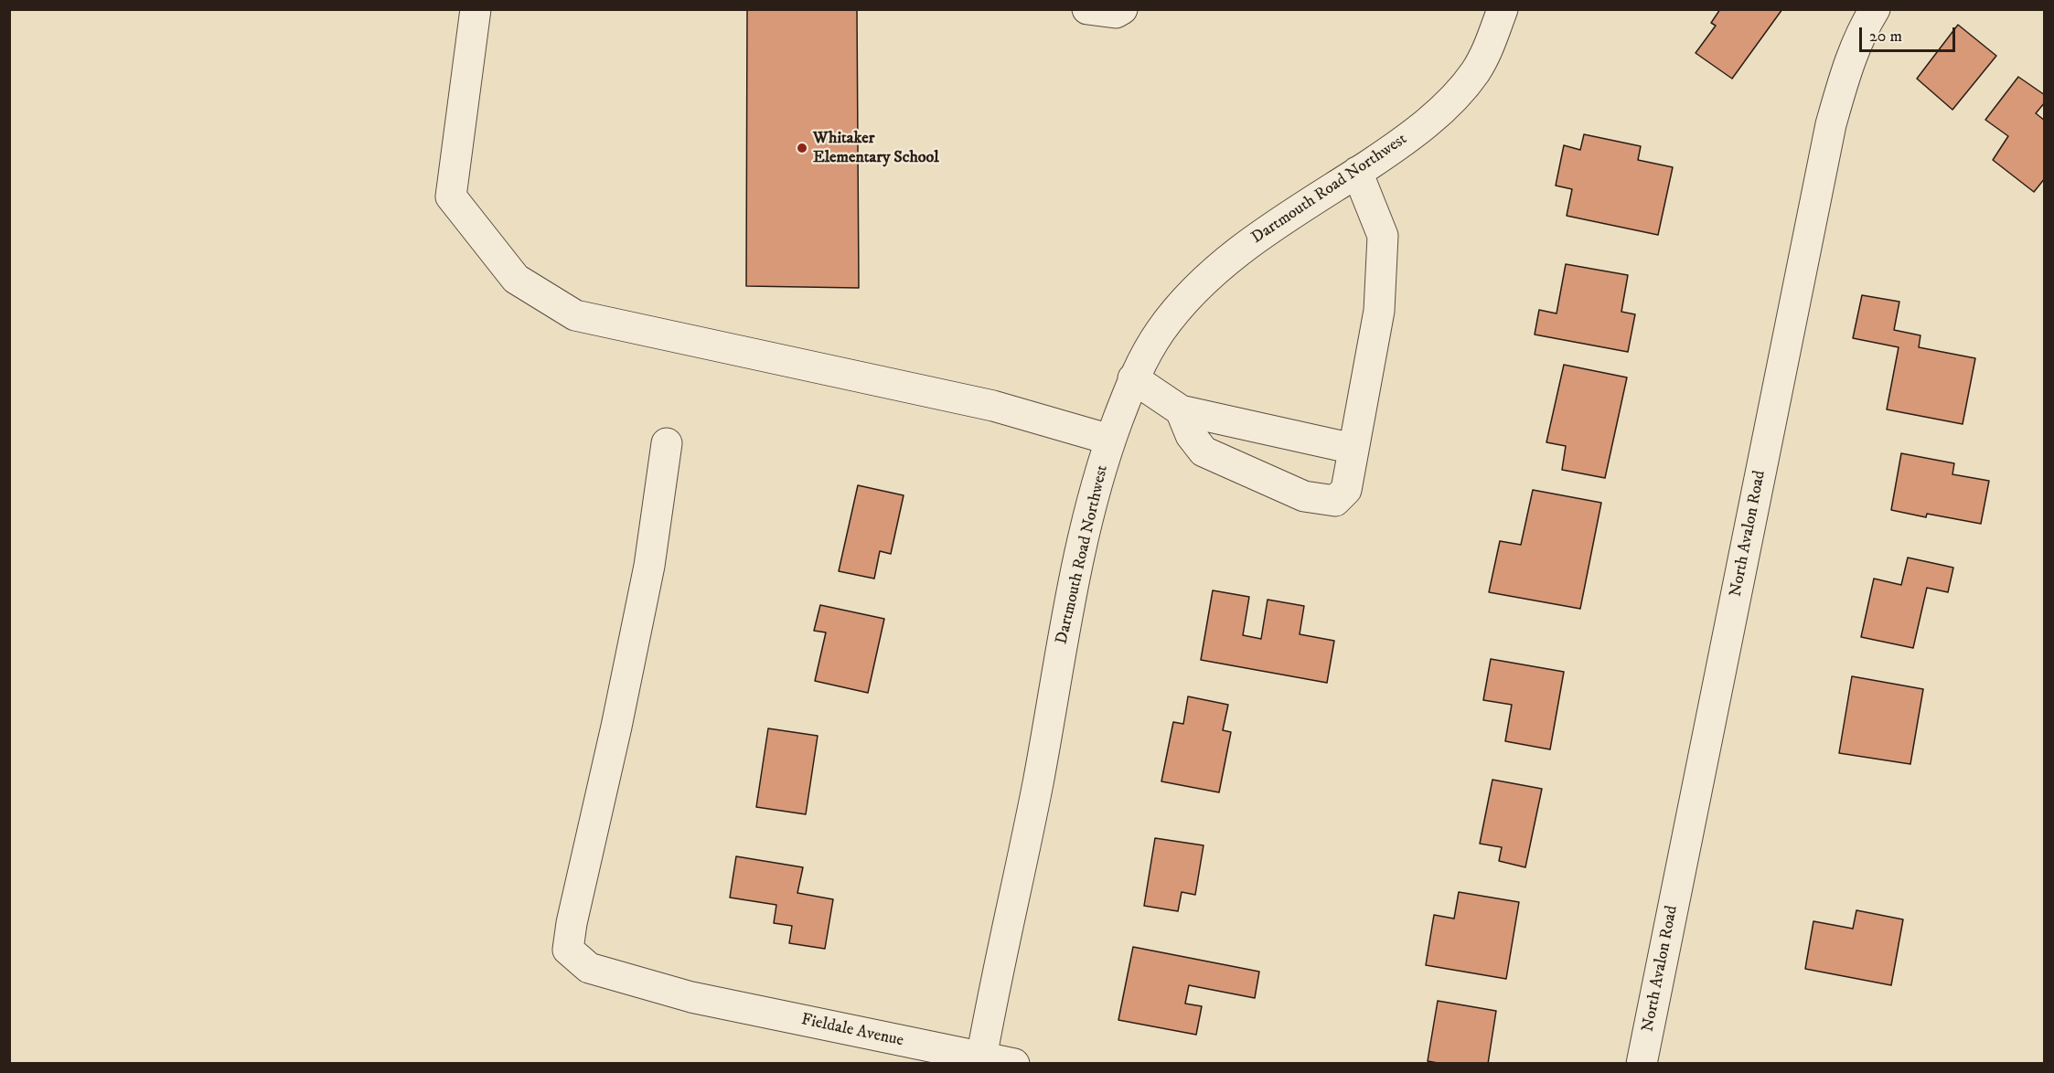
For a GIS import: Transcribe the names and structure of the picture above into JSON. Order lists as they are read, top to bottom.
{
  "streets": {
    "street": ["Dartmouth Road Northwest", "North Avalon Road", "Fieldale Avenue"]
  },
  "crossings": [
    ["Dartmouth Road Northwest", "Fieldale Avenue"]
  ],
  "places": ["Whitaker Elementary School"],
  "scale_bar": "20 m"
}
